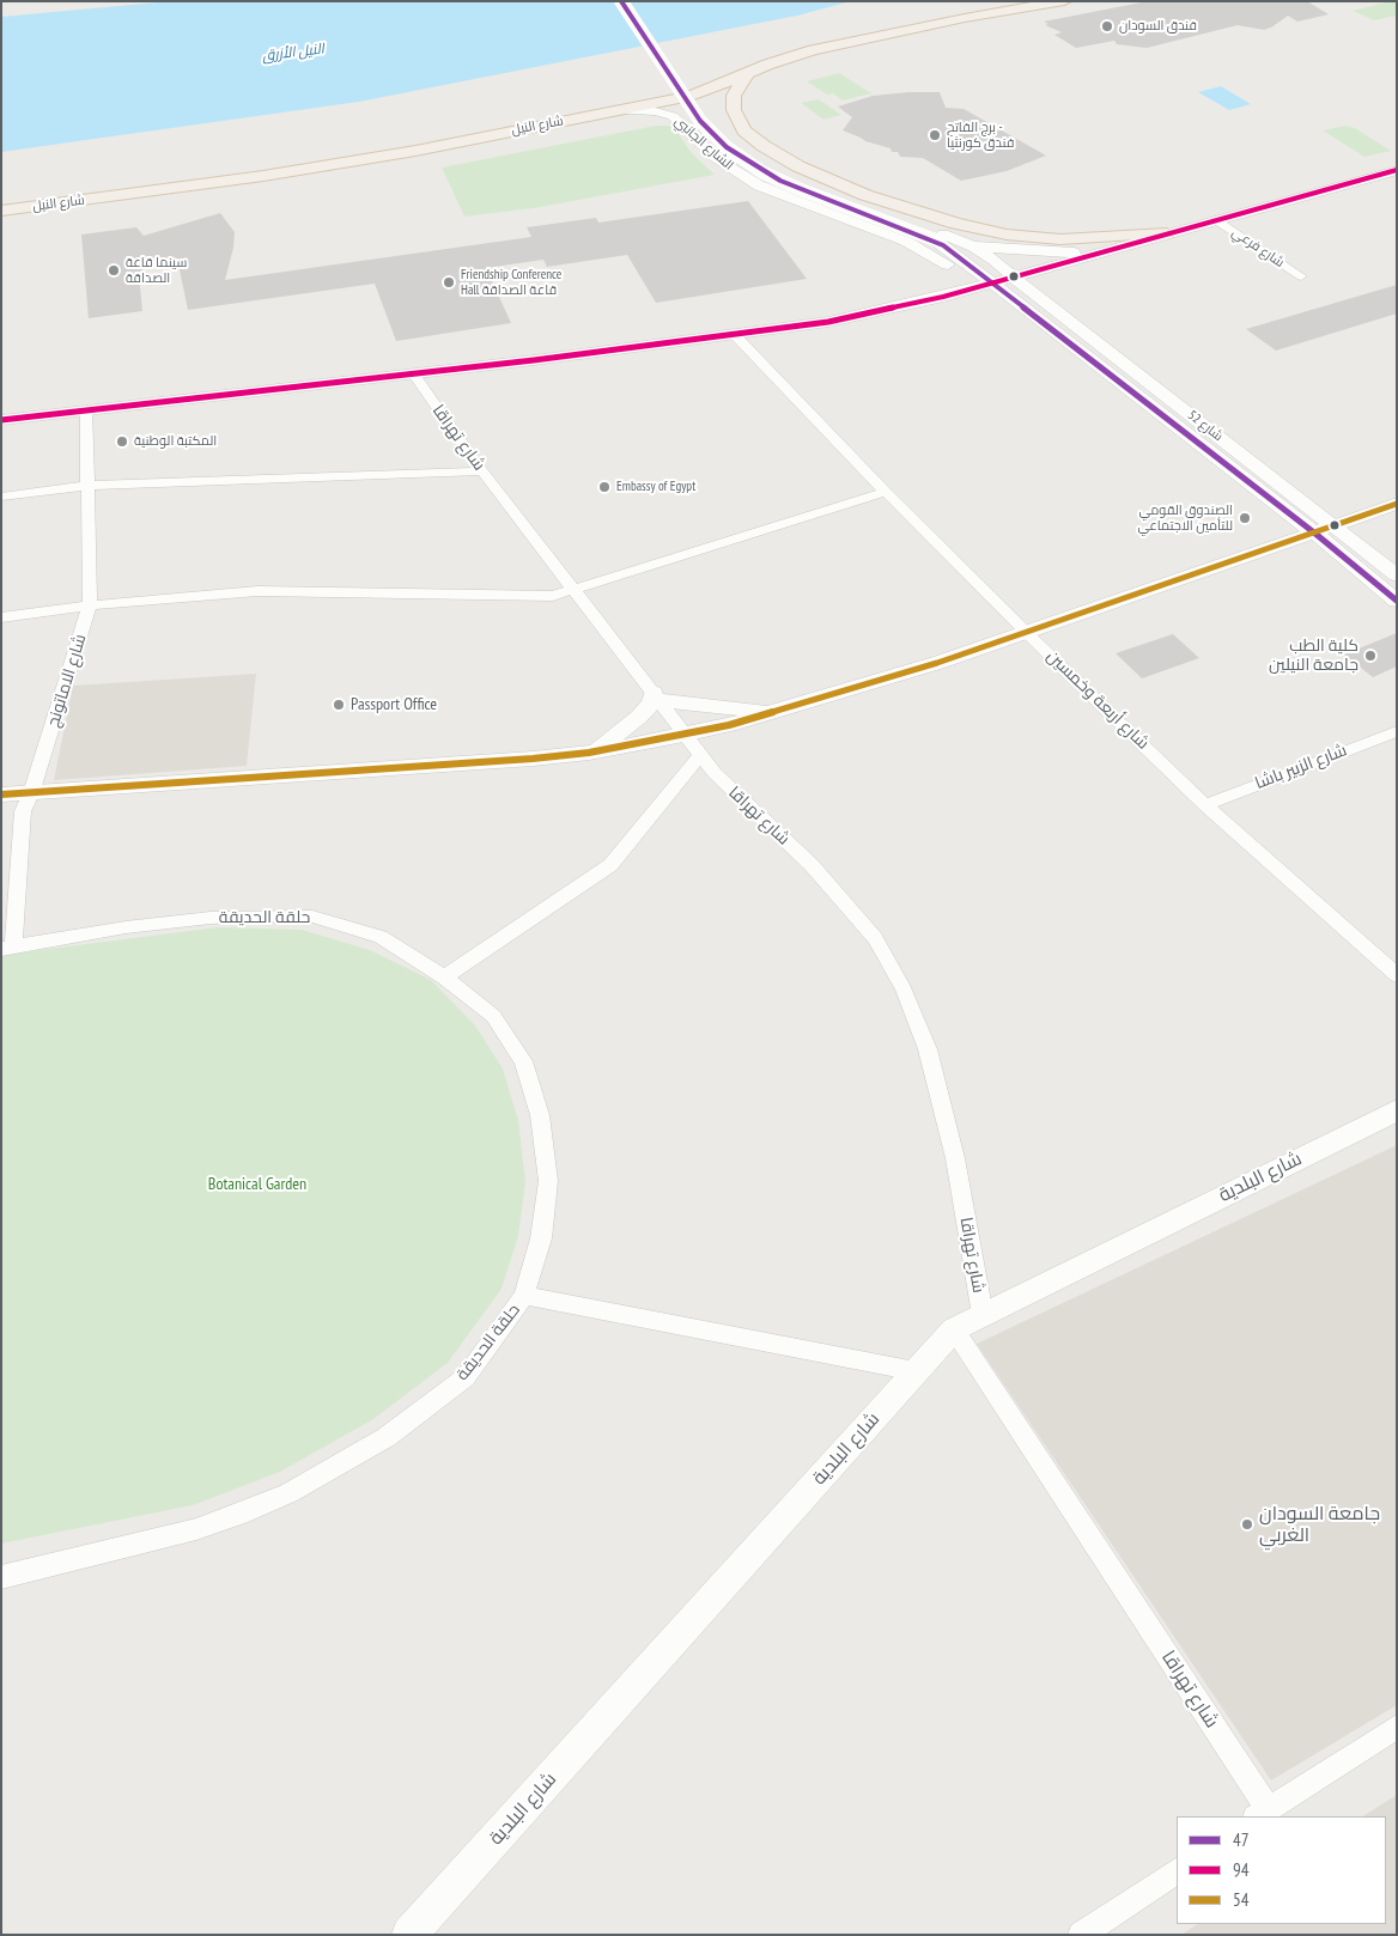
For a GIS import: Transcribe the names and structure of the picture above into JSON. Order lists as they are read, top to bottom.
{
  "streets": {
    "main road": ["شارع النيل"],
    "street": [
      "الشارع الجانبي",
      "شارع فرعي",
      "شارع 52",
      "شارع تهراقا",
      "شارع الاماتونج",
      "شارع أربعة وخمسين",
      "شارع الزبير باشا",
      "حلقة الحديقة",
      "شارع البلدية"
    ]
  },
  "crossings": [
    ["شارع النيل", "الشارع الجانبي"],
    ["الشارع الجانبي", "شارع 52"],
    ["شارع تهراقا", "شارع البلدية"],
    ["شارع الاماتونج", "حلقة الحديقة"],
    ["شارع أربعة وخمسين", "شارع الزبير باشا"]
  ],
  "water": ["النيل الأزرق"],
  "parks": ["Botanical Garden"],
  "places": [
    "فندق السودان",
    "برج الفاتح - فندق كورنثيا",
    "سينما قاعة الصداقة",
    "Friendship Conference Hall قاعة الصداقة",
    "المكتبة الوطنية",
    "Embassy of Egypt",
    "الصندوق القومي للتأمين الاجتماعي",
    "كلية الطب جامعة النيلين",
    "Passport Office",
    "جامعة السودان الغربي"
  ],
  "lines": ["transit line 47", "transit line 94", "transit line 54"],
  "legend": ["47", "94", "54"]
}
